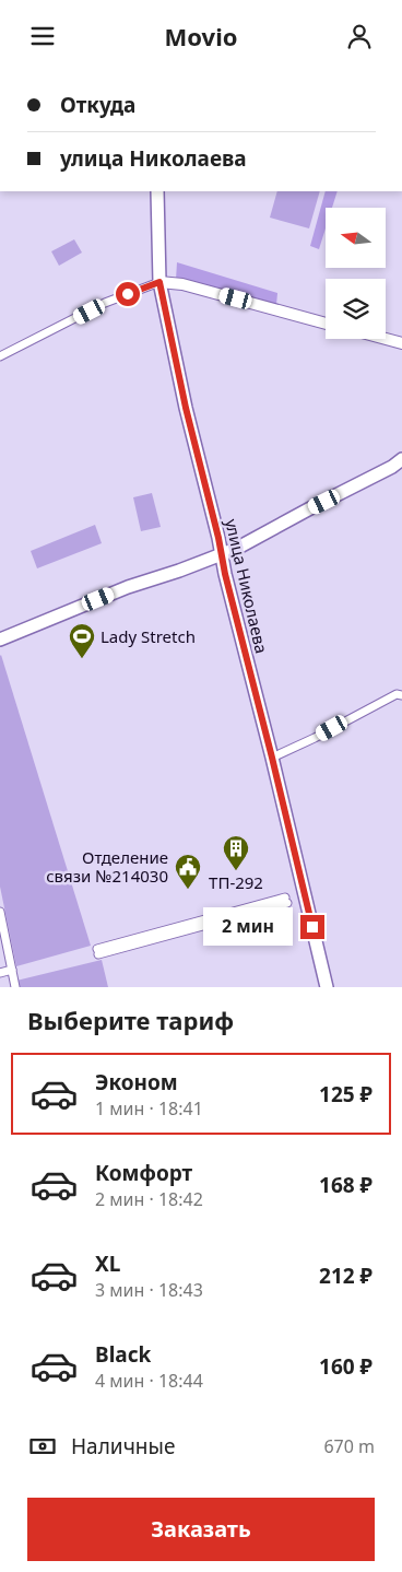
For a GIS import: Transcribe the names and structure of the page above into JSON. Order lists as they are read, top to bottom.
{
  "streets": {
    "main road": ["улица Николаева"]
  },
  "places": {
    "sports": ["Lady Stretch"],
    "building": ["ТП-292"],
    "public building": ["Отделение связи №214030"]
  },
  "north": "left",
  "page": {
    "header": "Movio",
    "banner": ["Откуда", "улица Николаева"],
    "bubble": "2 мин",
    "heading": "Выберите тариф",
    "list": [
      {
        "name": "Эконом",
        "note": "1 мин · 18:41",
        "value": "125 ₽"
      },
      {
        "name": "Комфорт",
        "note": "2 мин · 18:42",
        "value": "168 ₽"
      },
      {
        "name": "XL",
        "note": "3 мин · 18:43",
        "value": "212 ₽"
      },
      {
        "name": "Black",
        "note": "4 мин · 18:44",
        "value": "160 ₽"
      }
    ],
    "pay": ["Наличные", "670 m"],
    "buttons": "Заказать"
  }
}
